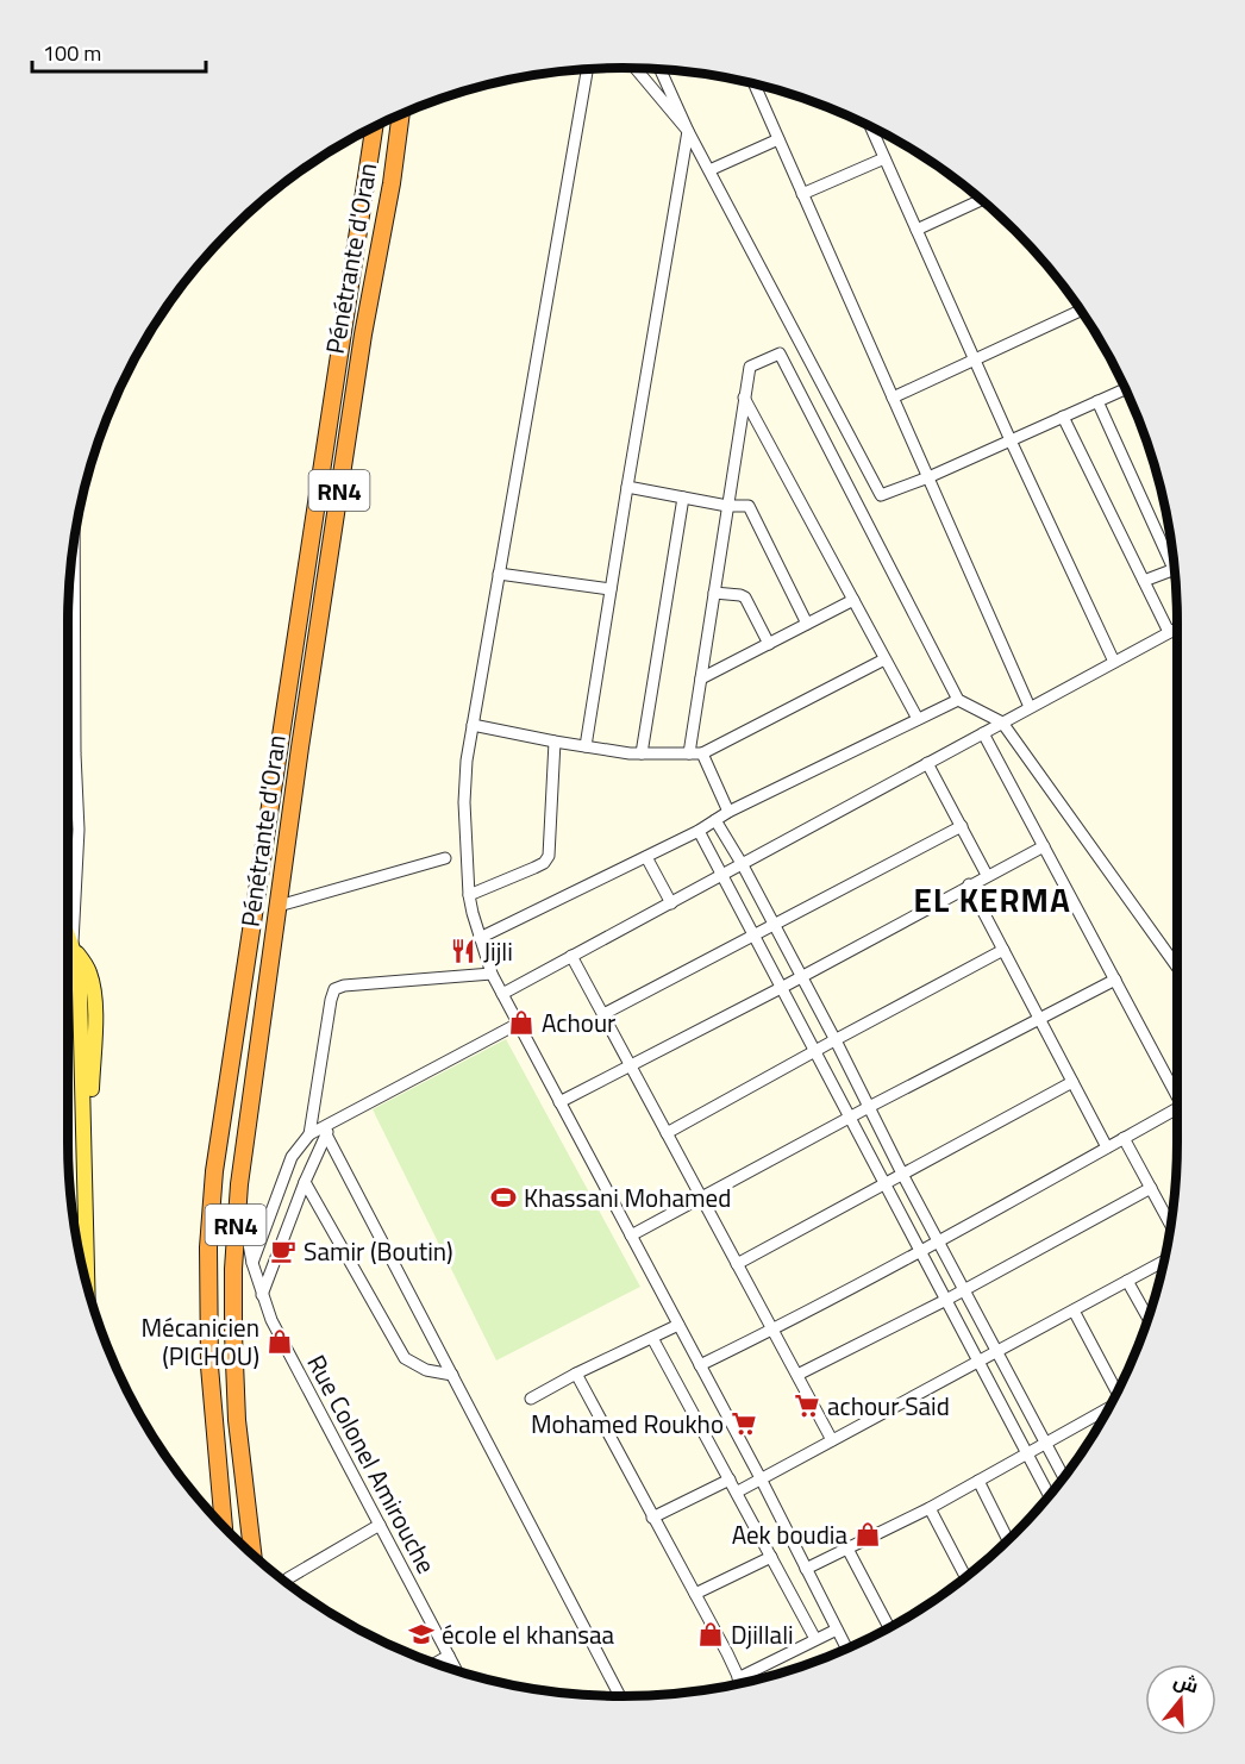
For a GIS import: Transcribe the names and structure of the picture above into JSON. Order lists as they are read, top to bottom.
{
  "streets": {
    "highway": ["Pénétrante d'Oran", "RN4"],
    "street": ["Rue Colonel Amirouche"]
  },
  "crossings": [
    ["Pénétrante d'Oran", "Rue Colonel Amirouche"]
  ],
  "districts": ["EL KERMA"],
  "places": {
    "restaurant": ["Jijli"],
    "shop": [
      "Achour",
      "Mécanicien (PICHOU)",
      "Aek boudia",
      "Djillali"
    ],
    "sports": ["Khassani Mohamed"],
    "cafe": ["Samir (Boutin)"],
    "supermarket": ["achour Said", "Mohamed Roukho"],
    "school or university": ["école el khansaa"]
  },
  "scale_bar": "100 m",
  "north": "top"
}
